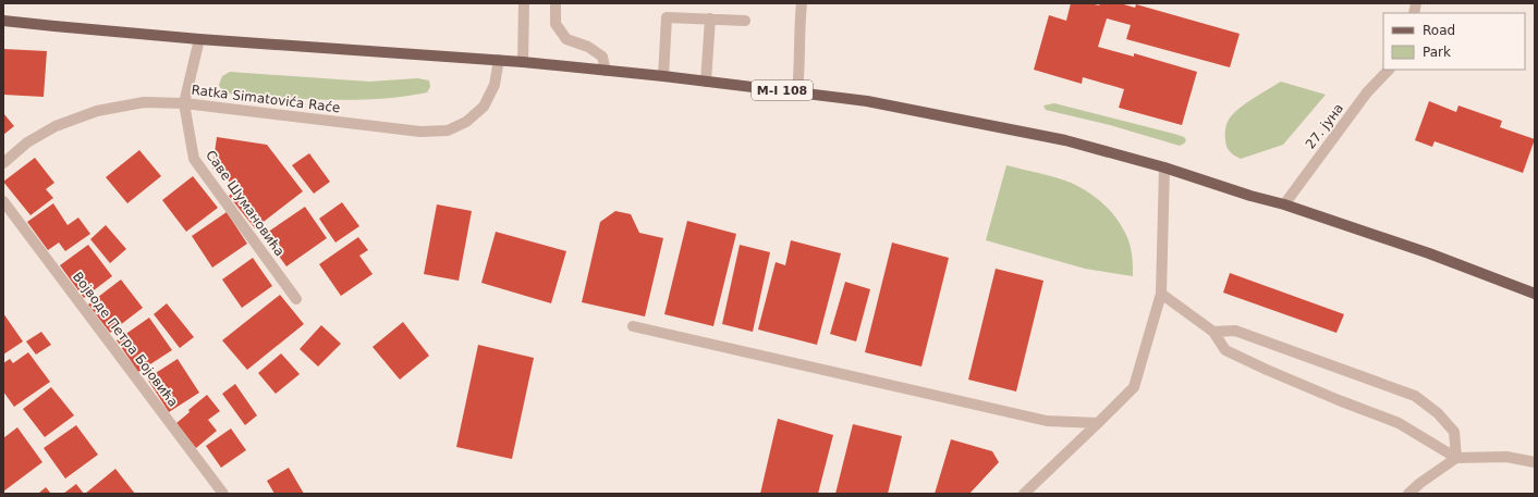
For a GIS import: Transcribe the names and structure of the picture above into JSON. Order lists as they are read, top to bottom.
{
  "streets": {
    "main road": ["M-I 108"],
    "street": [
      "Ratka Simatovića Raće",
      "27. јуна",
      "Саве Шумановића",
      "Војводе Петра Бојовића"
    ]
  },
  "crossings": [
    ["M-I 108", "Ratka Simatovića Raće"],
    ["M-I 108", "27. јуна"],
    ["M-I 108", "Саве Шумановића"],
    ["Ratka Simatovića Raće", "Саве Шумановића"]
  ],
  "legend": ["Road", "Park"]
}
